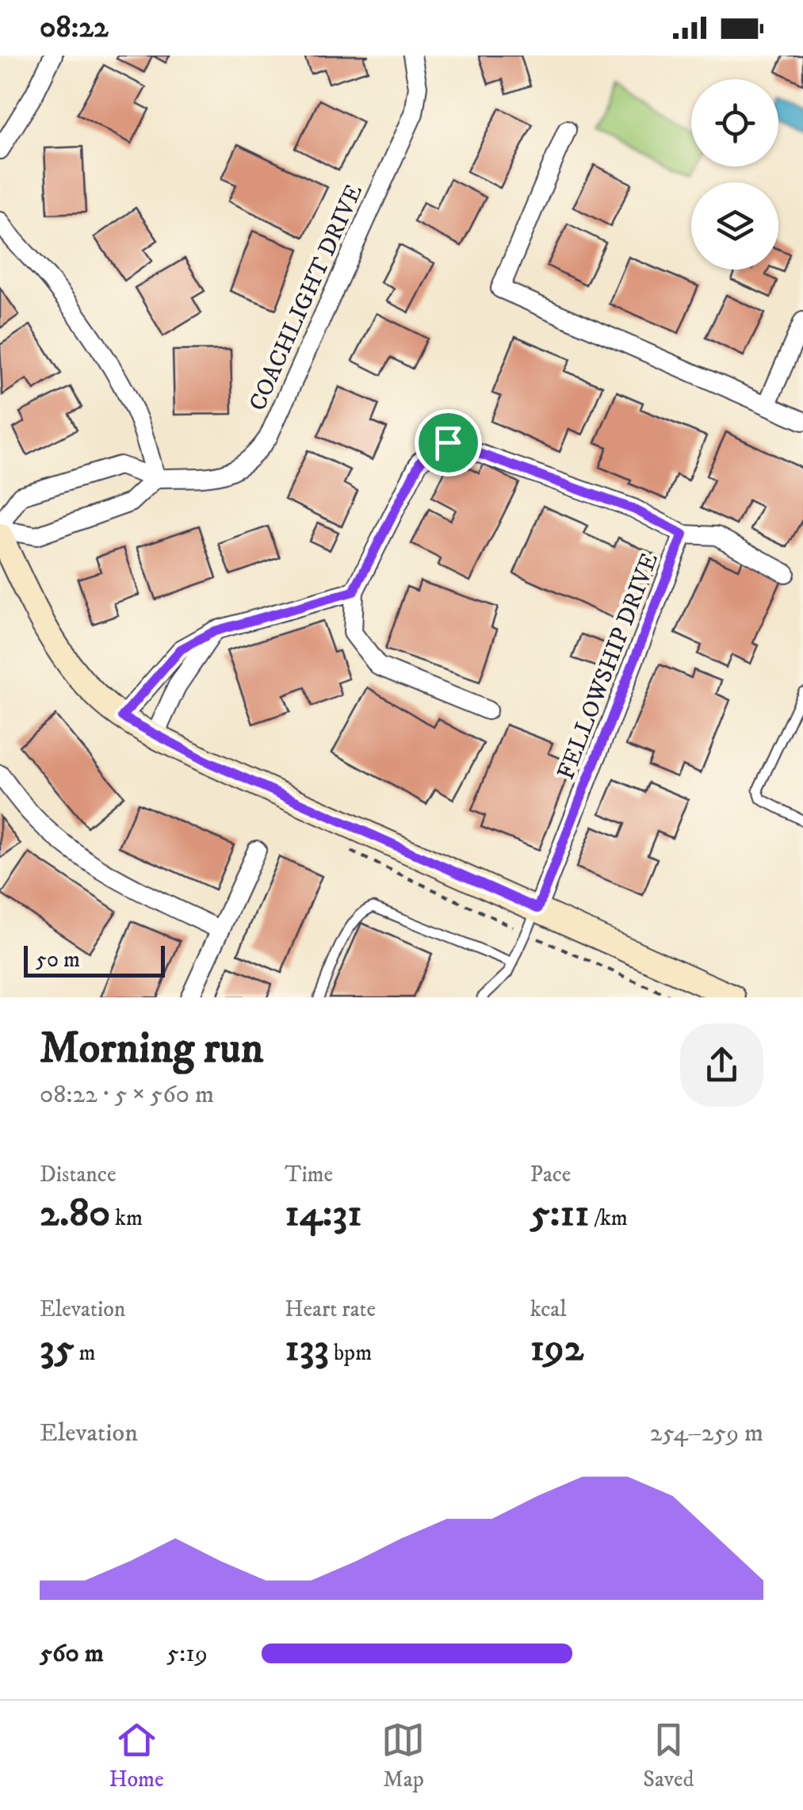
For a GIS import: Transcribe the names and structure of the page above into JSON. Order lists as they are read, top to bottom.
{
  "streets": {
    "street": ["COACHLIGHT DRIVE", "FELLOWSHIP DRIVE"]
  },
  "scale_bar": "50 m",
  "page": {
    "status": "08:22",
    "scale": "50 m",
    "heading": ["Morning run", "08:22 · 5 × 560 m"],
    "stats": [
      ["Distance", "2.80 km"],
      ["Time", "14:31"],
      ["Pace", "5:11 /km"],
      ["Elevation", "35 m"],
      ["Heart rate", "133 bpm"],
      ["kcal", "192"]
    ],
    "chart": ["Elevation", "254–259 m"],
    "list": [
      {
        "name": "560 m",
        "note": "5:19"
      }
    ],
    "tabs": ["Home", "Map", "Saved"]
  }
}
